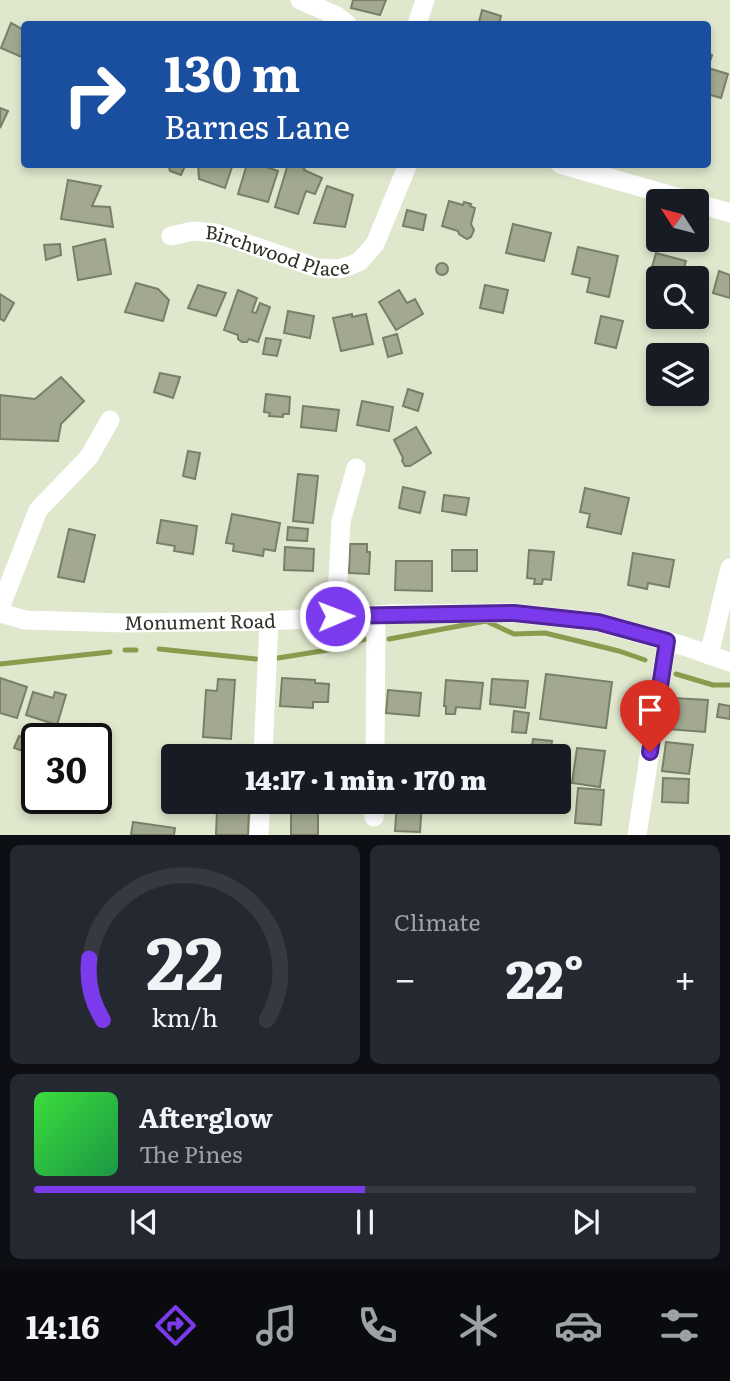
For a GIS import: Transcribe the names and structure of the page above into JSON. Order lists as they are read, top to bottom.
{
  "streets": {
    "street": ["Birchwood Place", "Monument Road"]
  },
  "north": "top left",
  "page": {
    "turn": ["130 m", "Barnes Lane"],
    "limit": "30",
    "trip": "14:17 · 1 min · 170 m",
    "tile": "Climate",
    "heat": ["−", "22°", "+"],
    "song": ["Afterglow", "The Pines"],
    "tabs": "14:16",
    "gauge": ["22", "km/h"]
  }
}
